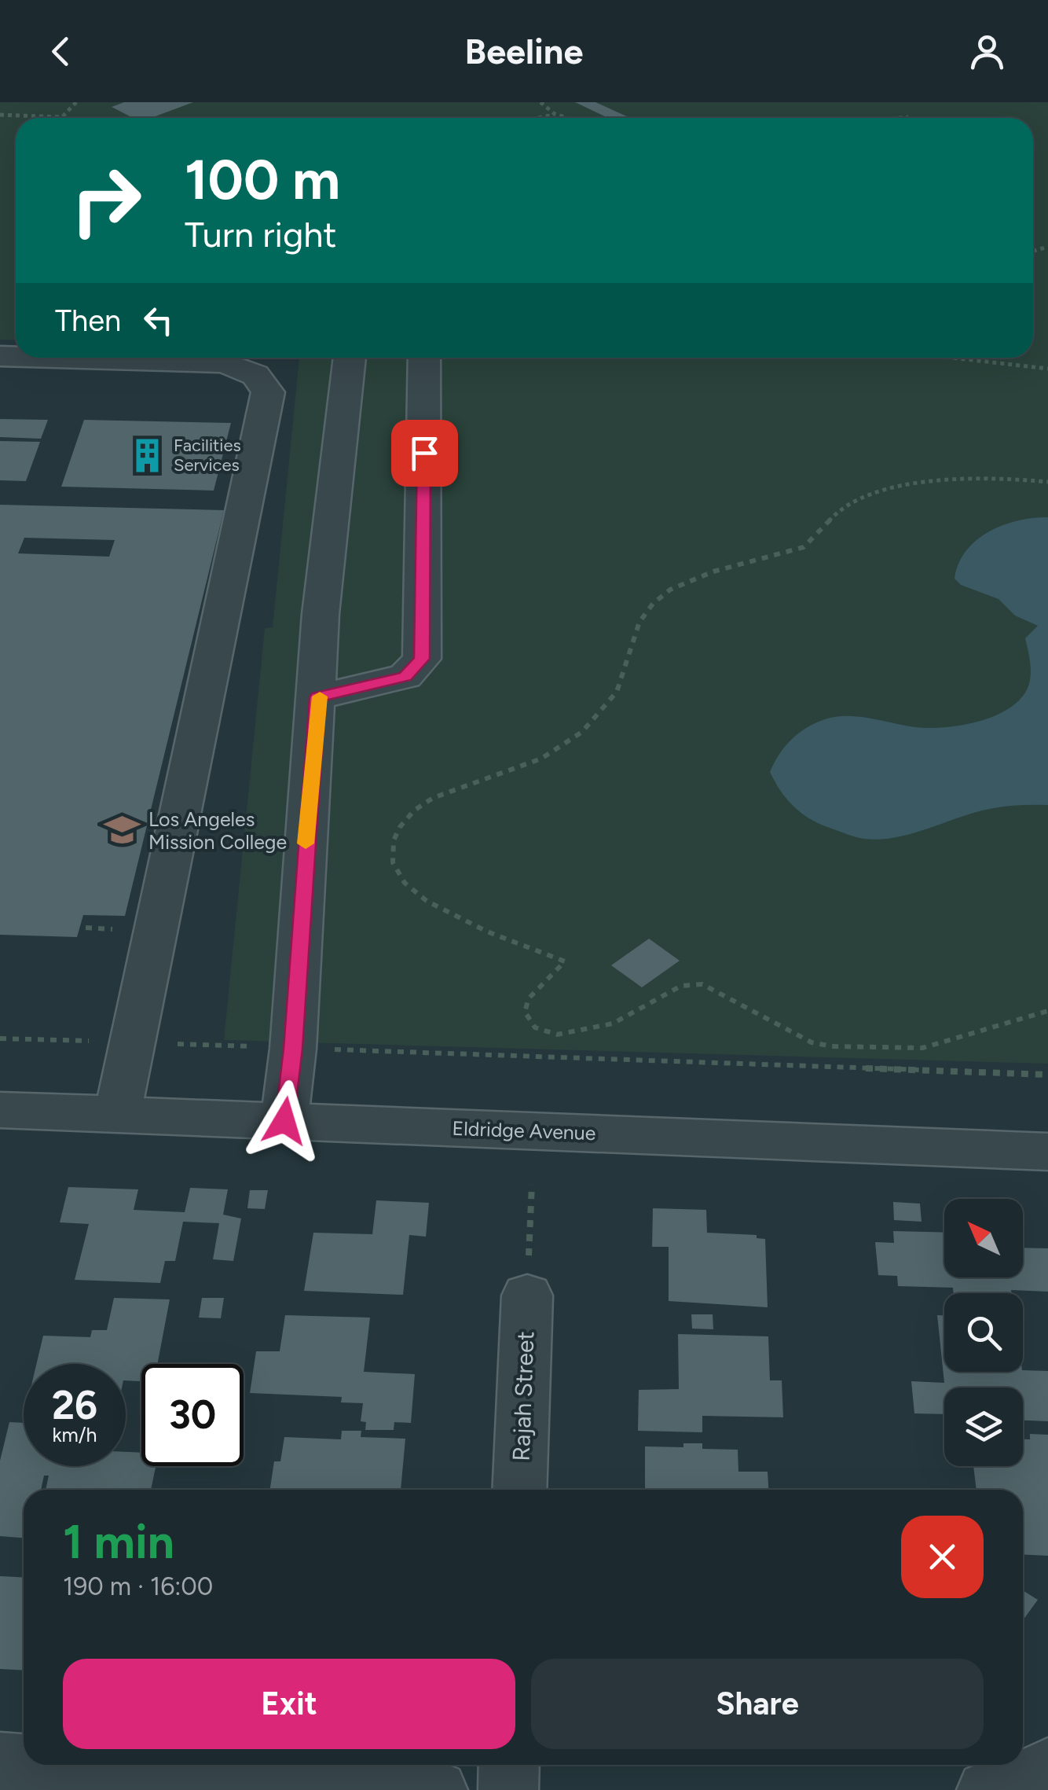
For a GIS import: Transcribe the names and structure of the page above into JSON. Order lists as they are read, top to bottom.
{
  "streets": {
    "street": ["Eldridge Avenue", "Rajah Street"]
  },
  "places": {
    "building": ["Facilities Services"],
    "school or university": ["Los Angeles Mission College"]
  },
  "north": "top left",
  "page": {
    "header": "Beeline",
    "turn": ["100 m", "Turn right"],
    "then": "Then",
    "speed": "26 km/h",
    "limit": "30",
    "heading": ["1 min", "190 m · 16:00"],
    "buttons": ["Exit", "Share"]
  }
}
